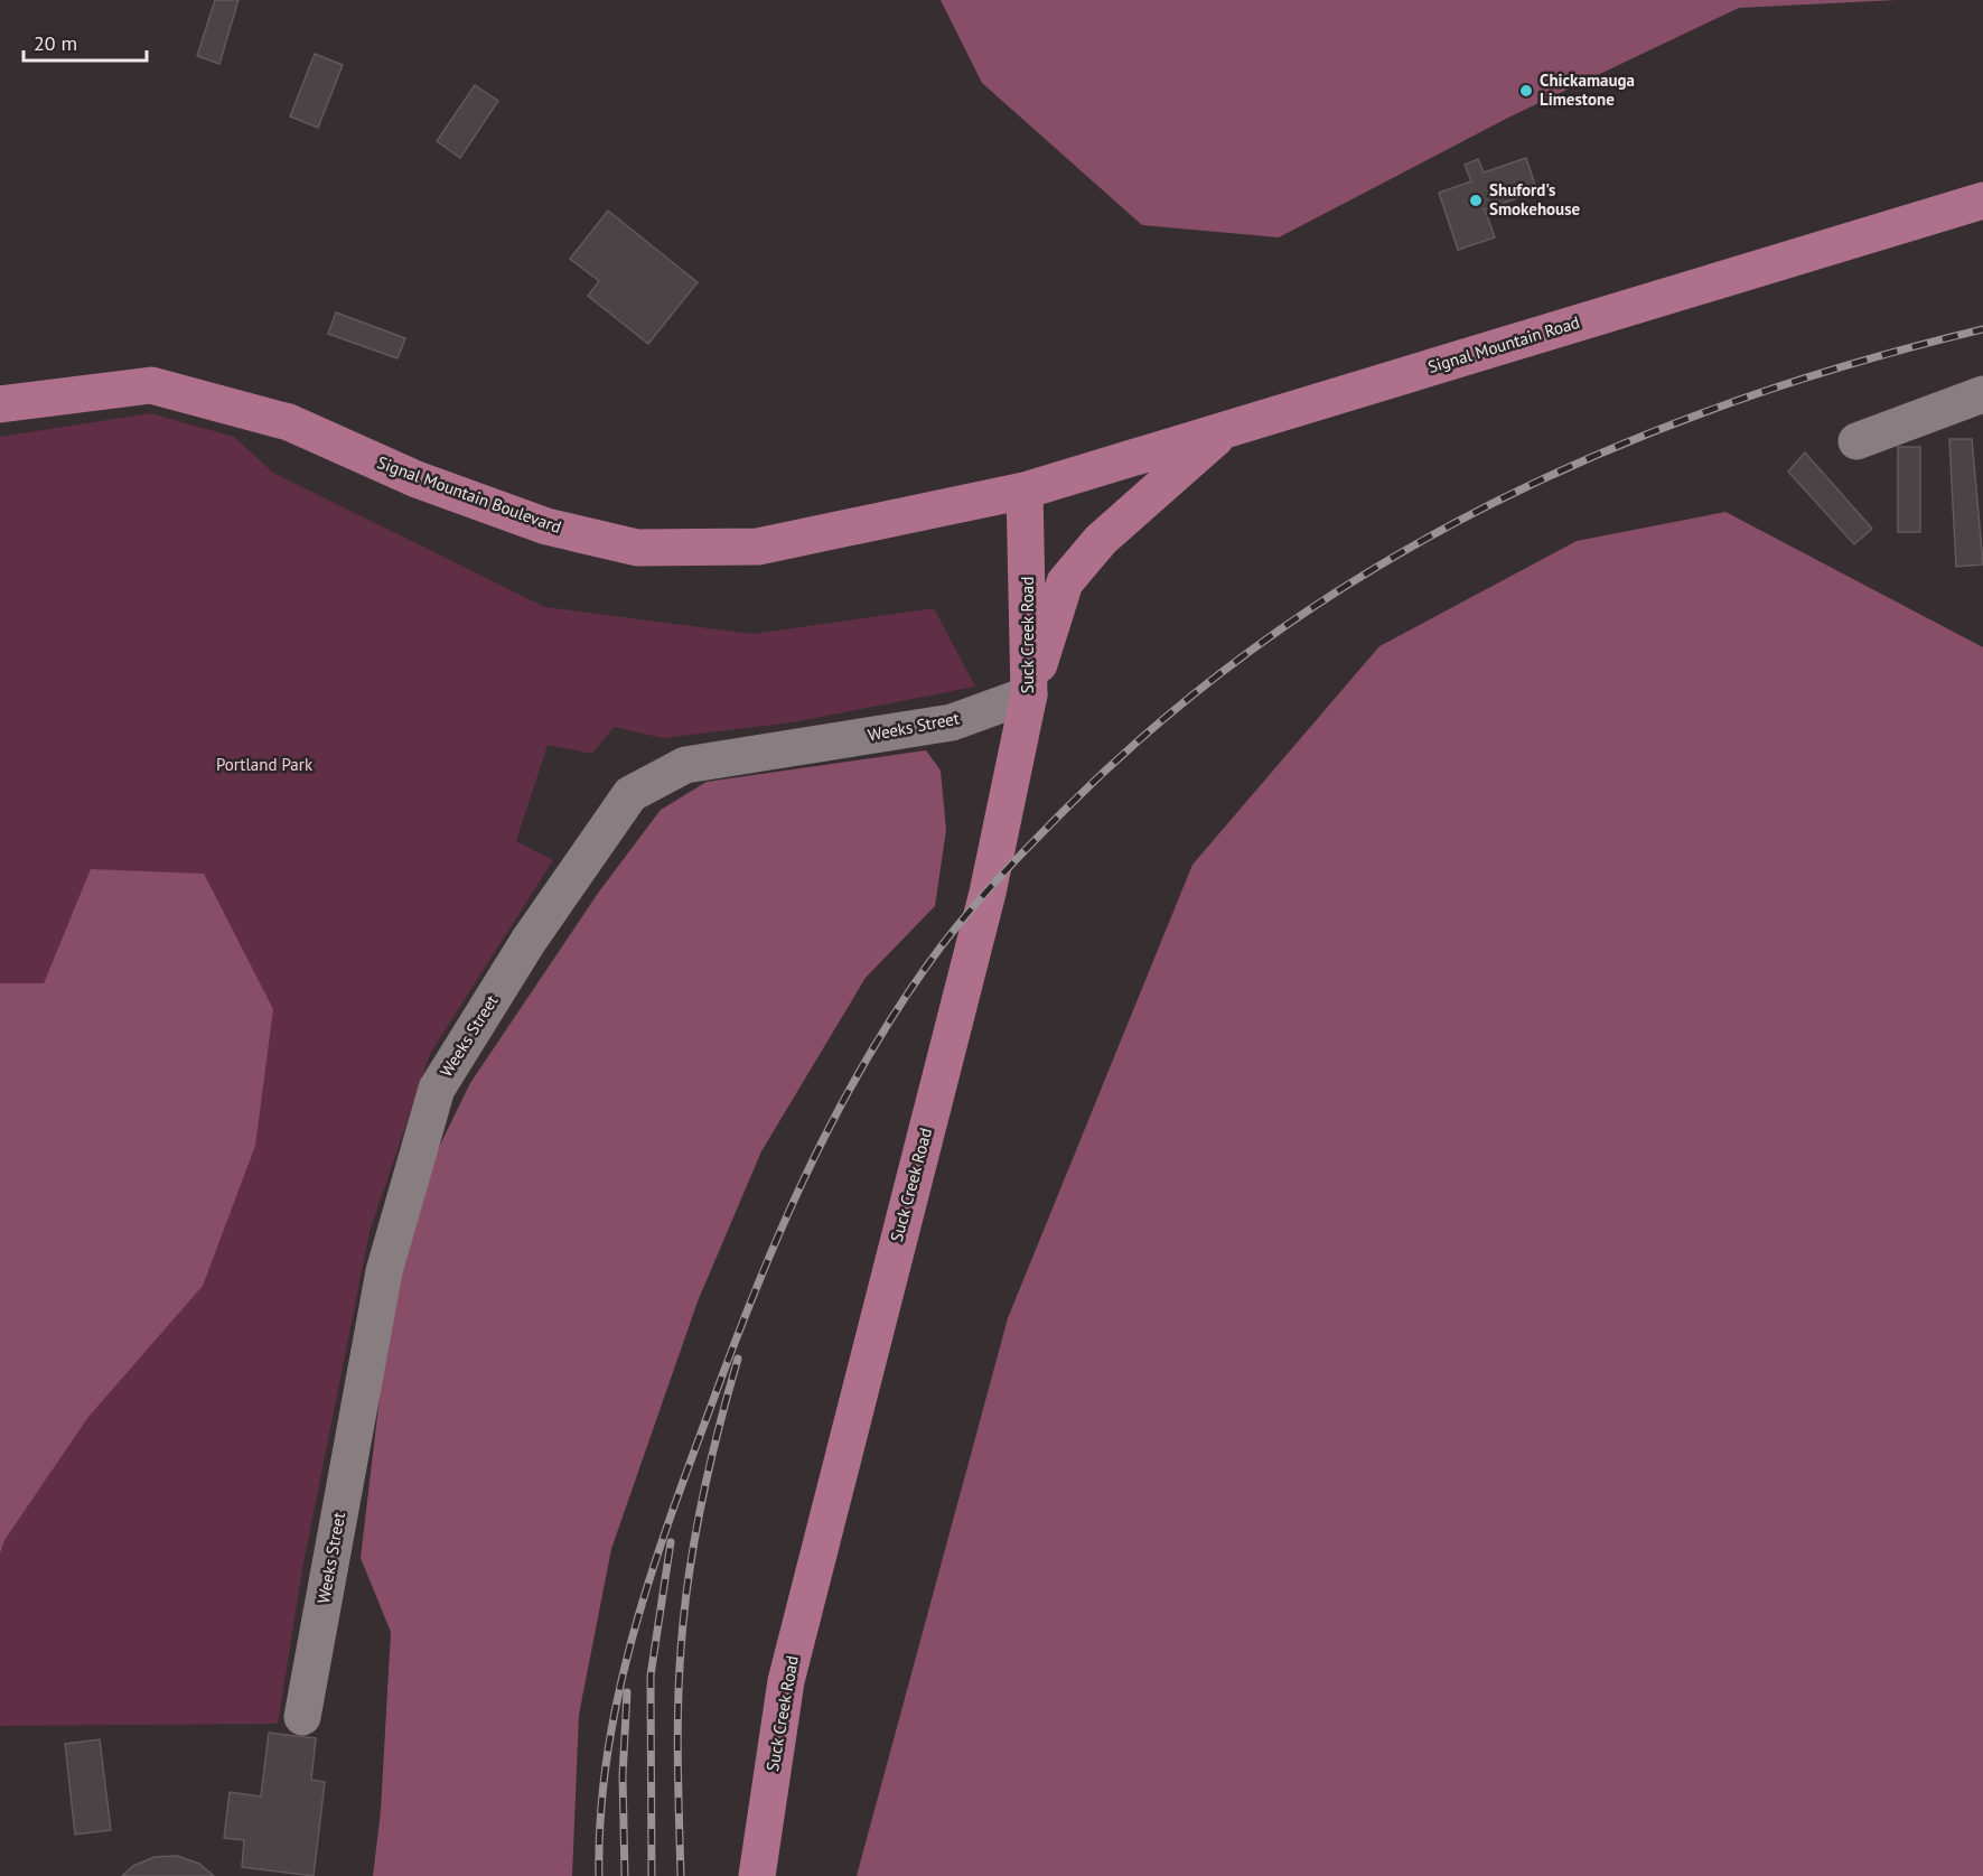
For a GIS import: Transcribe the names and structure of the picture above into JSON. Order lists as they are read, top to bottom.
{
  "streets": {
    "main road": ["Signal Mountain Road", "Signal Mountain Boulevard", "Suck Creek Road"],
    "street": ["Weeks Street"]
  },
  "crossings": [
    ["Signal Mountain Road", "Signal Mountain Boulevard"],
    ["Signal Mountain Road", "Suck Creek Road"],
    ["Signal Mountain Boulevard", "Suck Creek Road"],
    ["Suck Creek Road", "Weeks Street"]
  ],
  "parks": ["Portland Park"],
  "places": ["Chickamauga Limestone", "Shuford's Smokehouse"],
  "scale_bar": "20 m"
}
